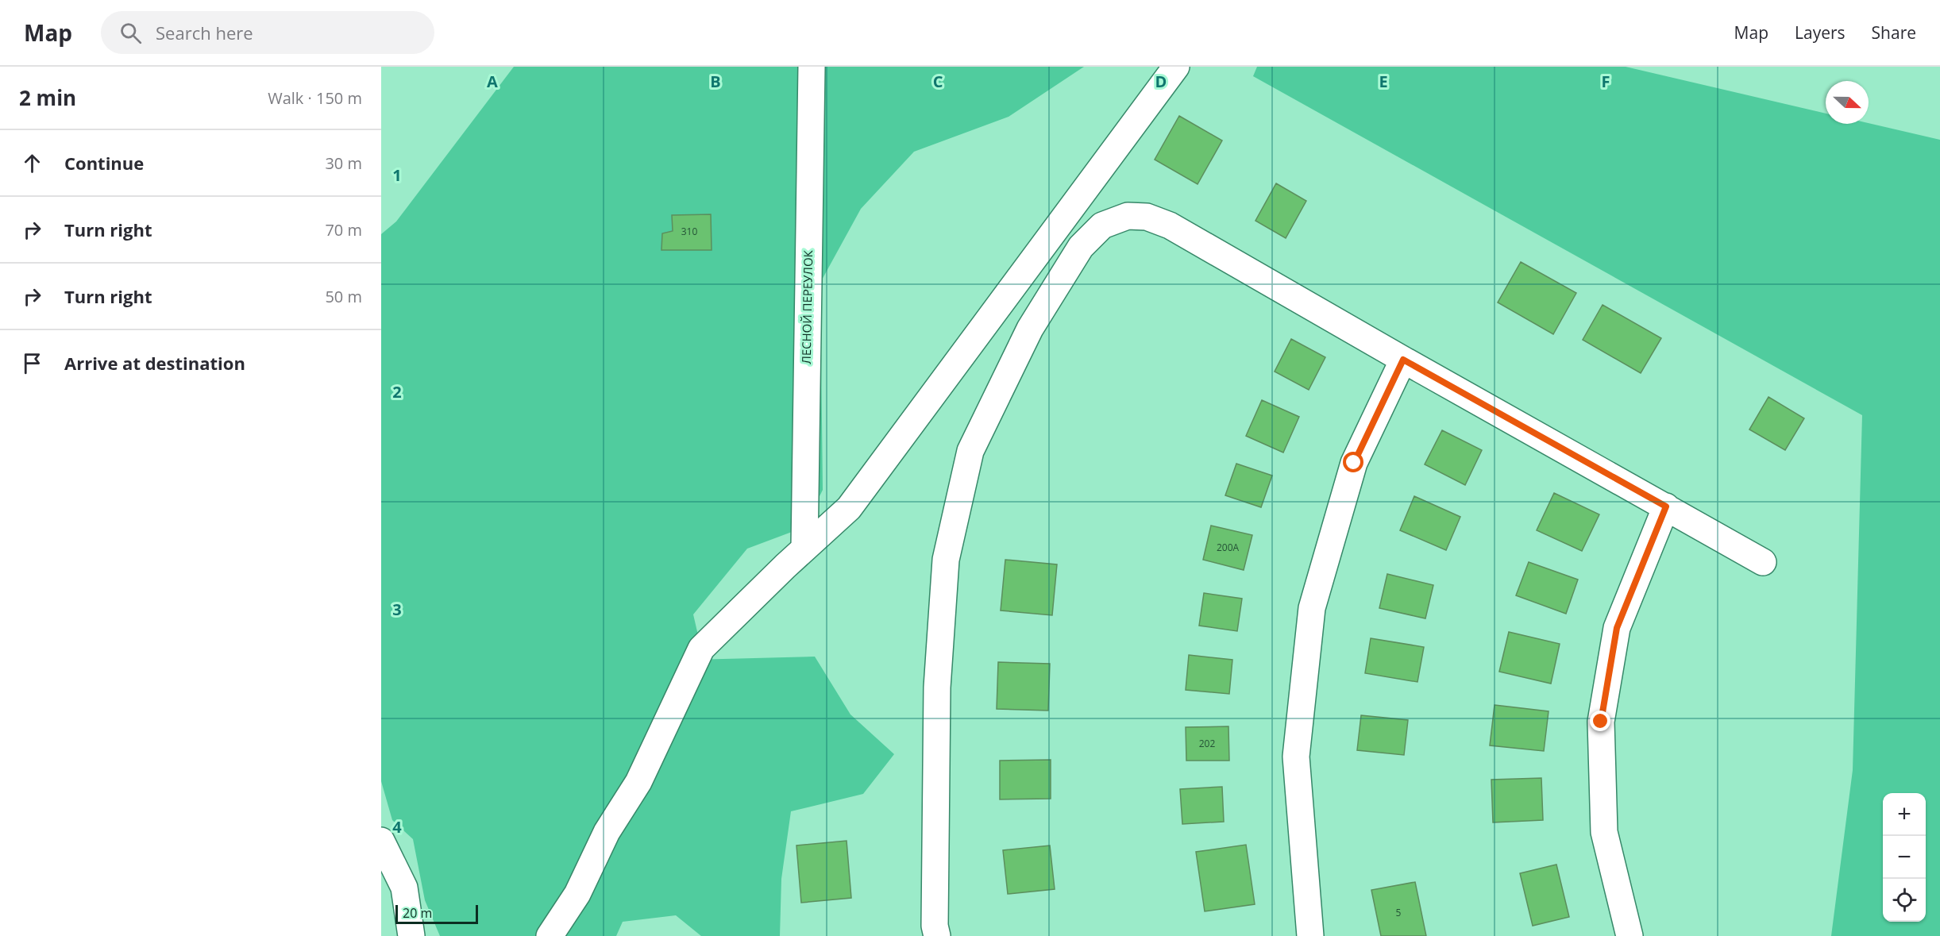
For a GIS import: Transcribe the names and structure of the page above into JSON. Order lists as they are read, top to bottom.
{
  "streets": {
    "street": ["ЛЕСНОЙ ПЕРЕУЛОК"]
  },
  "house_numbers": [
    "310",
    "200А",
    "202",
    "5"
  ],
  "scale_bar": "20 m",
  "north": "right",
  "page": {
    "header": "Map",
    "search": "Search here",
    "nav": ["Map", "Layers", "Share"],
    "heading": ["2 min", "Walk · 150 m"],
    "list": [
      ["Continue", "30 m"],
      ["Turn right", "70 m"],
      ["Turn right", "50 m"],
      "Arrive at destination"
    ],
    "map_buttons": ["+", "−"],
    "scale": "20 m"
  },
  "grid": {
    "columns": [
      "A",
      "B",
      "C",
      "D",
      "E",
      "F"
    ],
    "rows": [
      "1",
      "2",
      "3",
      "4"
    ]
  }
}
